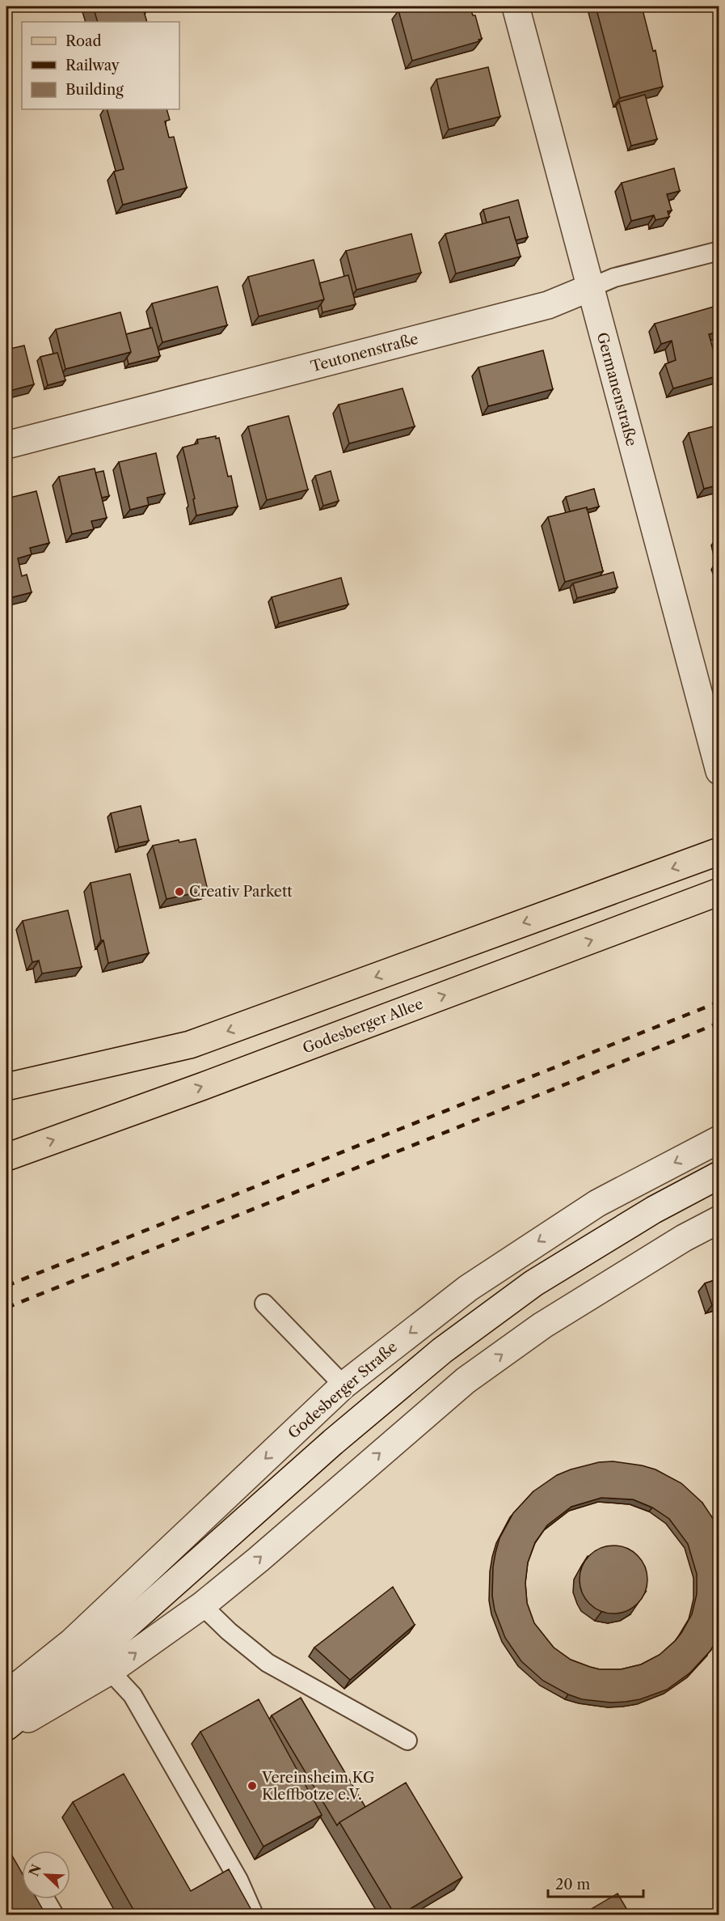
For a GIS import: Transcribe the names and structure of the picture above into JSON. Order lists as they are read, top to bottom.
{
  "streets": {
    "main road": ["Godesberger Allee"],
    "street": ["Teutonenstraße", "Germanenstraße", "Godesberger Straße"]
  },
  "crossings": [
    ["Teutonenstraße", "Germanenstraße"]
  ],
  "places": ["Creativ Parkett", "Vereinsheim KG Kleffbotze e.V."],
  "legend": ["Road", "Railway", "Building"],
  "scale_bar": "20 m",
  "north": "top left"
}
